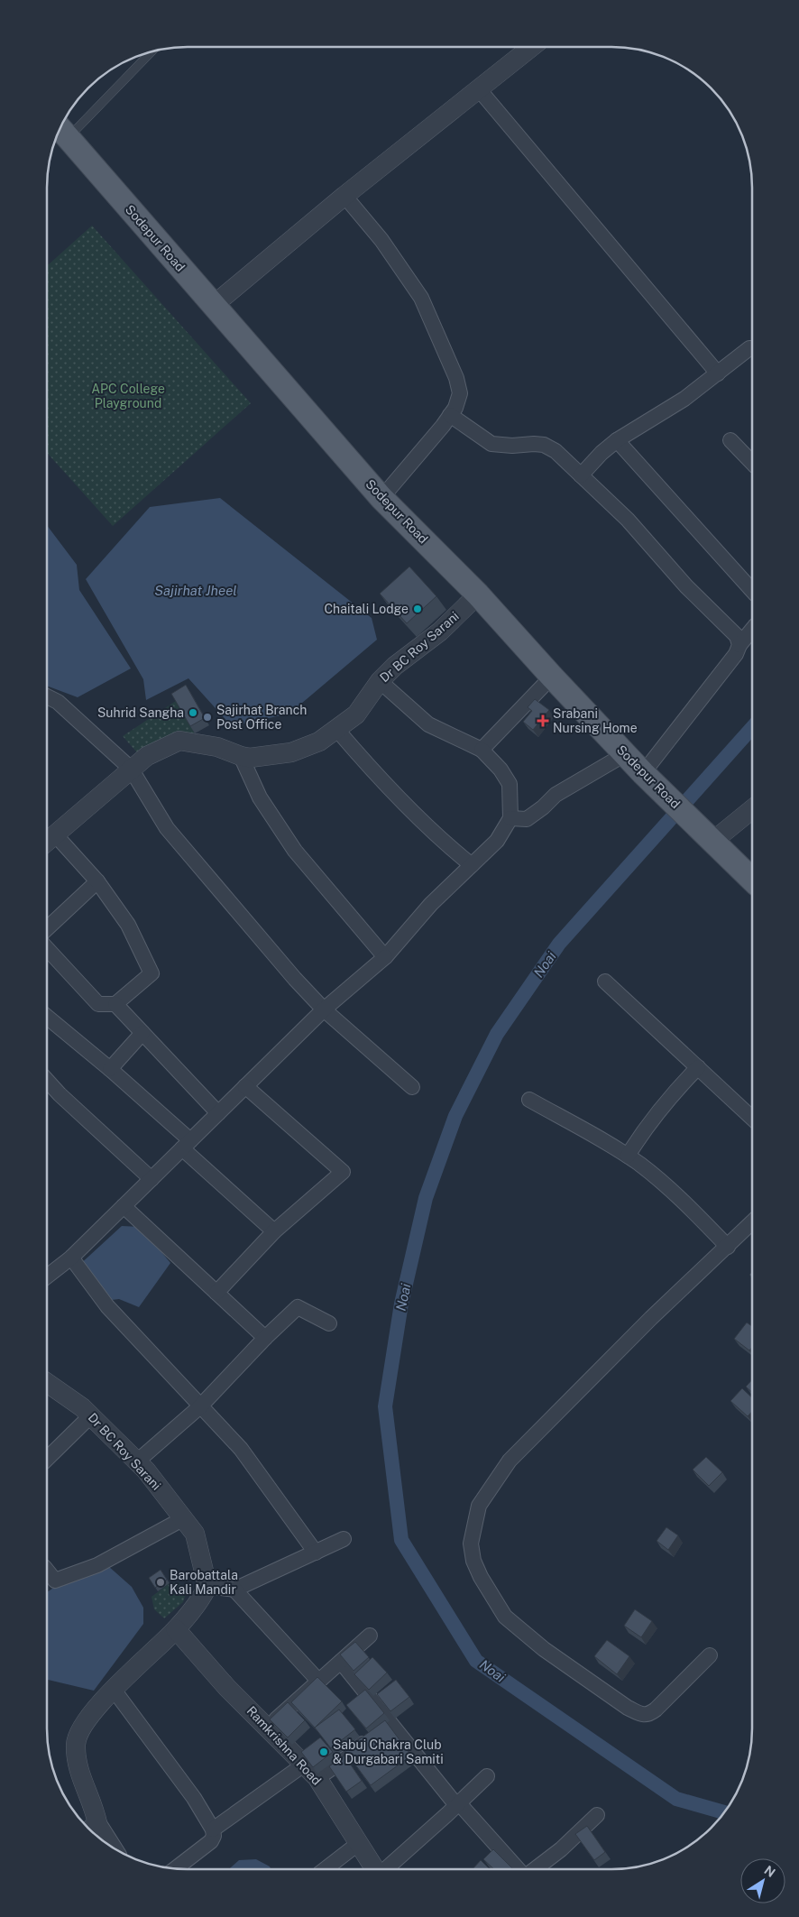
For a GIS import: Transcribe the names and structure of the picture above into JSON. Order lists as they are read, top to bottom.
{
  "streets": {
    "main road": ["Sodepur Road"],
    "street": ["Dr BC Roy Sarani", "Ramkrishna Road"]
  },
  "crossings": [
    ["Sodepur Road", "Dr BC Roy Sarani"]
  ],
  "water": ["Sajirhat Jheel", "Noai"],
  "parks": ["APC College Playground"],
  "places": {
    "other": [
      "Chaitali Lodge",
      "Suhrid Sangha",
      "Sajirhat Branch Post Office",
      "Barobattala Kali Mandir",
      "Sabuj Chakra Club & Durgabari Samiti"
    ],
    "health": ["Srabani Nursing Home"]
  },
  "north": "top right"
}
